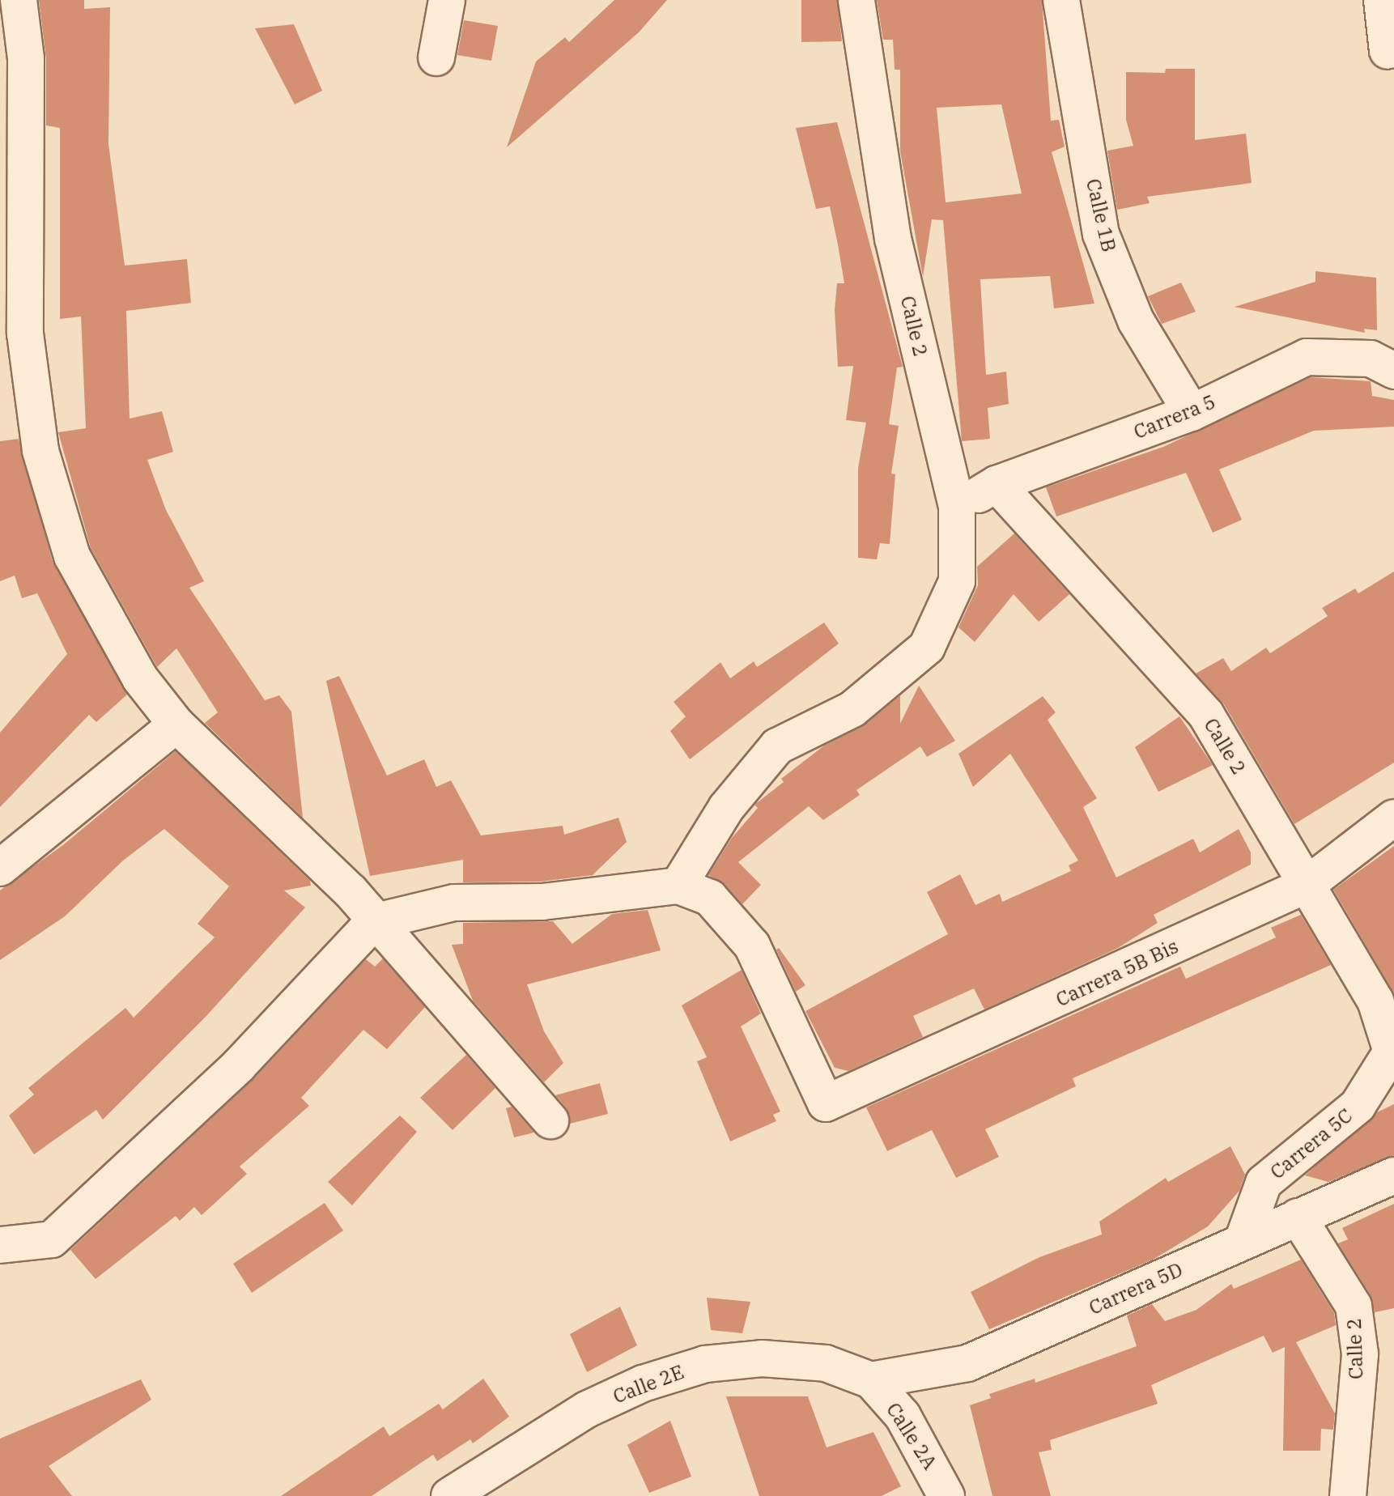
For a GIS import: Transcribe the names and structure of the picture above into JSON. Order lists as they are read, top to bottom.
{
  "streets": {
    "street": [
      "Calle 1B",
      "Calle 2",
      "Carrera 5",
      "Carrera 5B Bis",
      "Carrera 5C",
      "Carrera 5D",
      "Calle 2E",
      "Calle 2A"
    ]
  },
  "crossings": [
    ["Calle 1B", "Carrera 5"],
    ["Calle 2", "Carrera 5"],
    ["Calle 2", "Carrera 5B Bis"],
    ["Calle 2", "Carrera 5C"],
    ["Calle 2", "Carrera 5D"],
    ["Carrera 5C", "Carrera 5D"],
    ["Carrera 5D", "Calle 2E"],
    ["Carrera 5D", "Calle 2A"],
    ["Calle 2E", "Calle 2A"]
  ]
}
